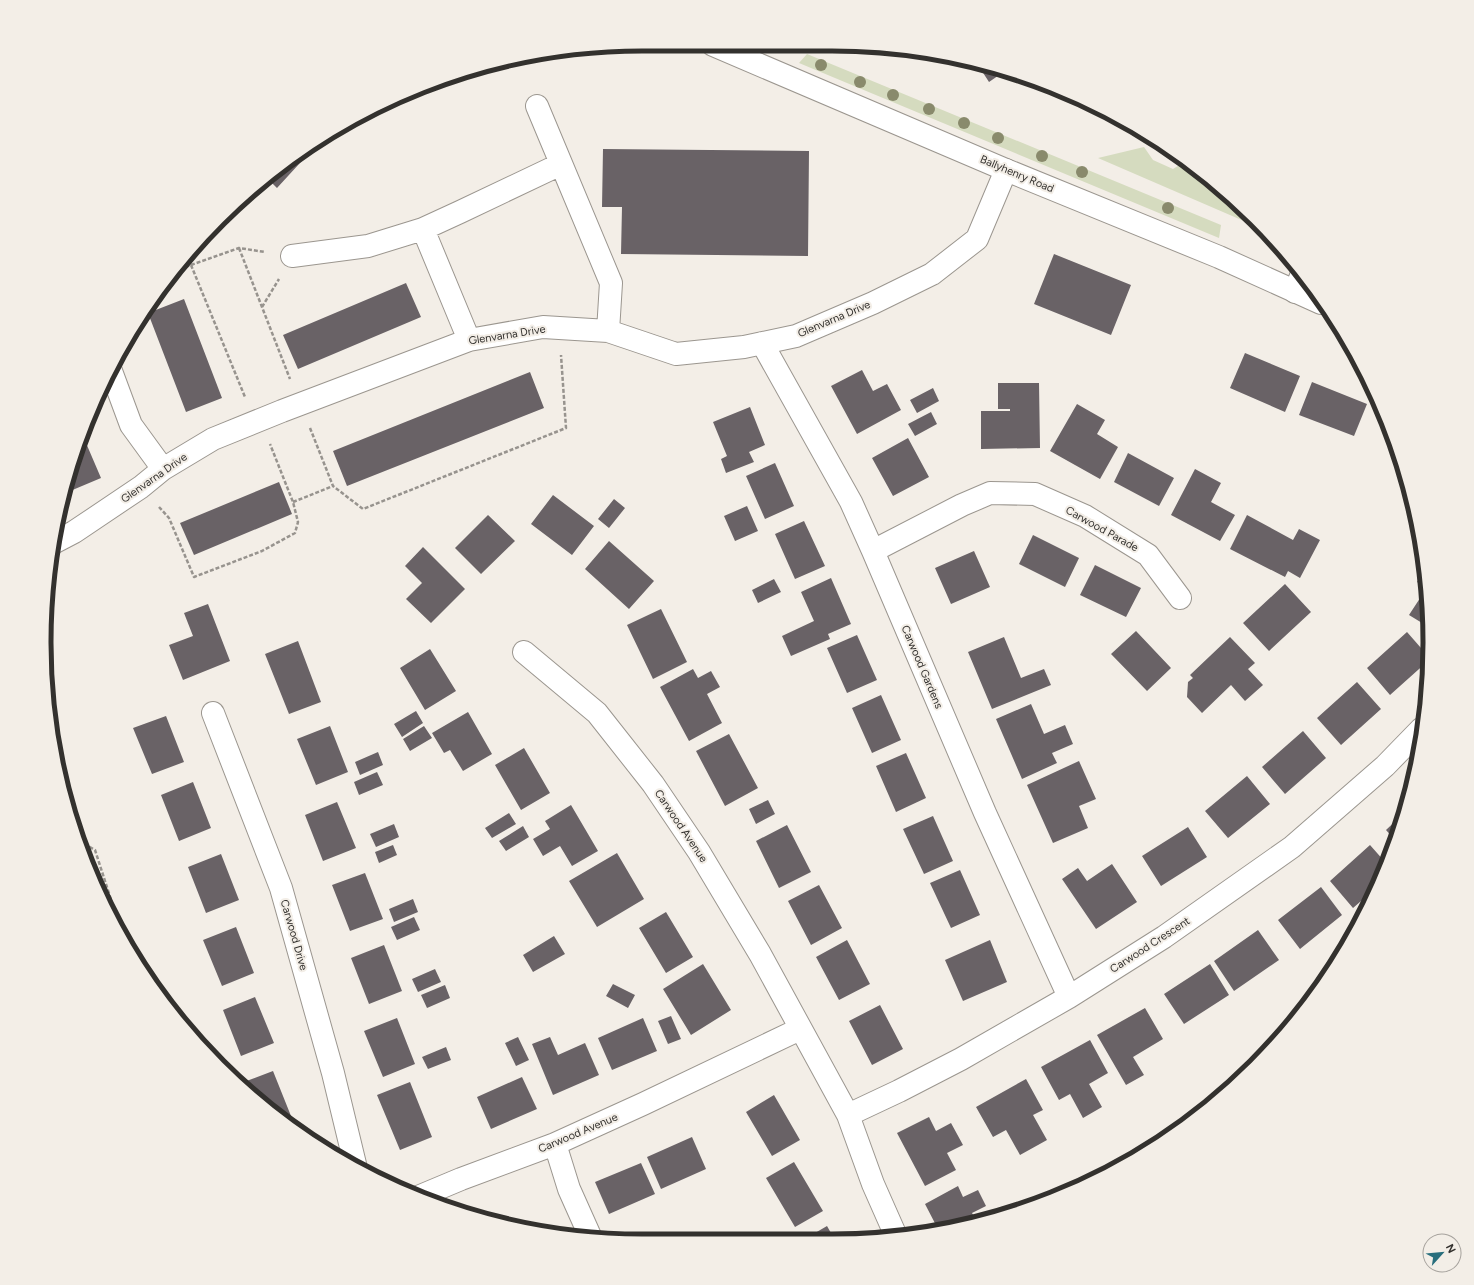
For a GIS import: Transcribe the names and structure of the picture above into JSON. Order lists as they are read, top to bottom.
{
  "streets": {
    "street": [
      "Ballyhenry Road",
      "Glenvarna Drive",
      "Carwood Parade",
      "Carwood Gardens",
      "Carwood Avenue",
      "Carwood Drive",
      "Carwood Crescent"
    ]
  },
  "crossings": [
    ["Ballyhenry Road", "Glenvarna Drive"],
    ["Glenvarna Drive", "Carwood Gardens"],
    ["Carwood Parade", "Carwood Gardens"],
    ["Carwood Gardens", "Carwood Crescent"],
    ["Carwood Avenue", "Carwood Crescent"]
  ],
  "north": "top right"
}
